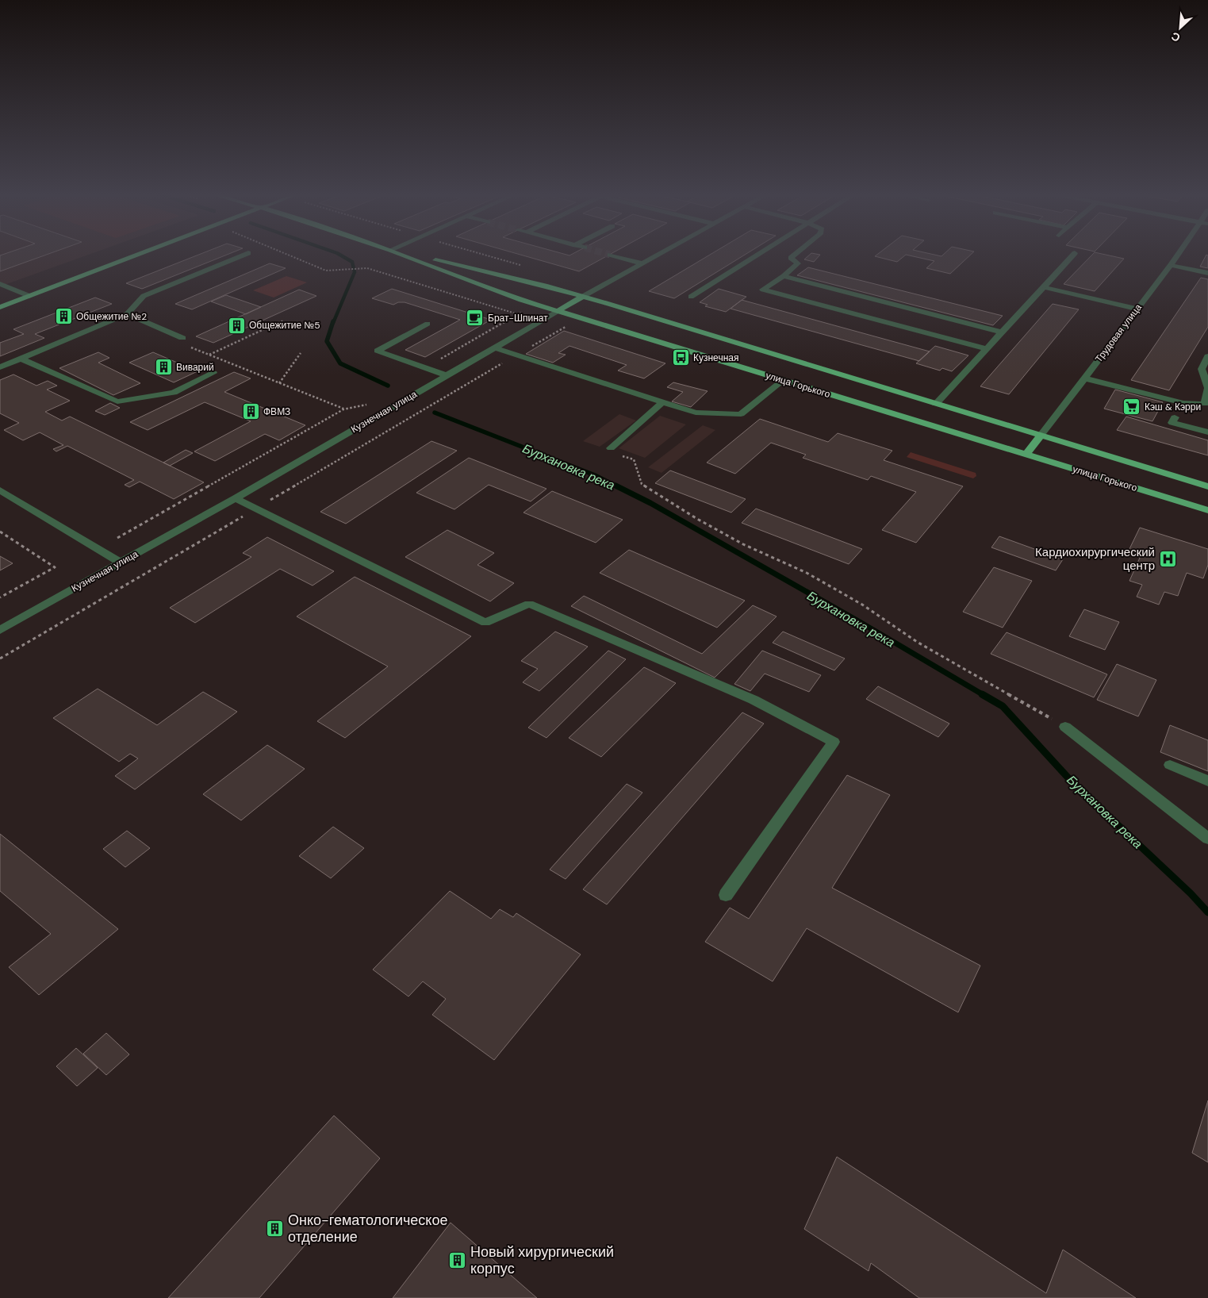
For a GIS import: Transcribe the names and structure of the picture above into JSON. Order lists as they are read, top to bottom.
{
  "streets": {
    "main road": ["Трудовая улица", "улица Горького", "Кузнечная улица"]
  },
  "crossings": [
    ["Трудовая улица", "улица Горького"],
    ["улица Горького", "Кузнечная улица"]
  ],
  "water": ["Бурхановка река"],
  "places": {
    "building": [
      "Общежитие №2",
      "Общежитие №5",
      "Виварий",
      "ФВМЗ",
      "Онко-гематологическое отделение",
      "Новый хирургический корпус"
    ],
    "cafe": ["Брат-Шпинат"],
    "bus stop": ["Кузнечная"],
    "supermarket": ["Кэш & Кэрри"],
    "hospital": ["Кардиохирургический центр"]
  },
  "north": "bottom left"
}
